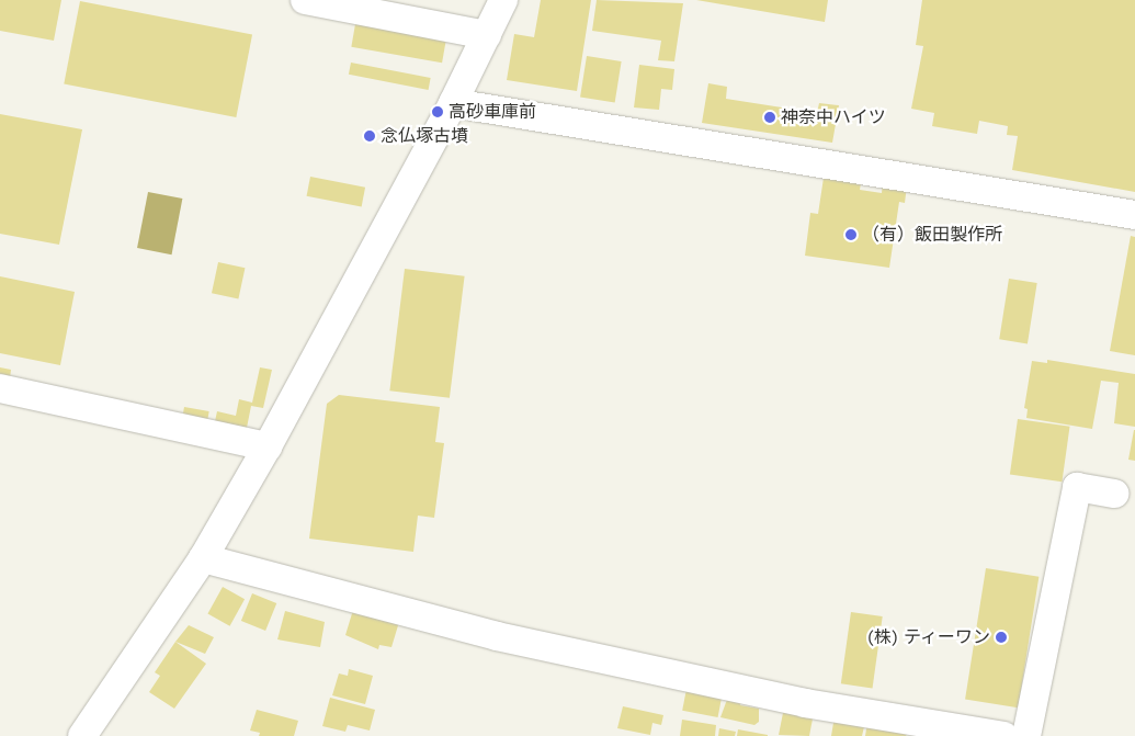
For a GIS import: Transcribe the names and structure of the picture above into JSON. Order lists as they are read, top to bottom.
{
  "places": [
    "高砂車庫前",
    "神奈中ハイツ",
    "念仏塚古墳",
    "（有）飯田製作所",
    "(株) ティーワン"
  ]
}
